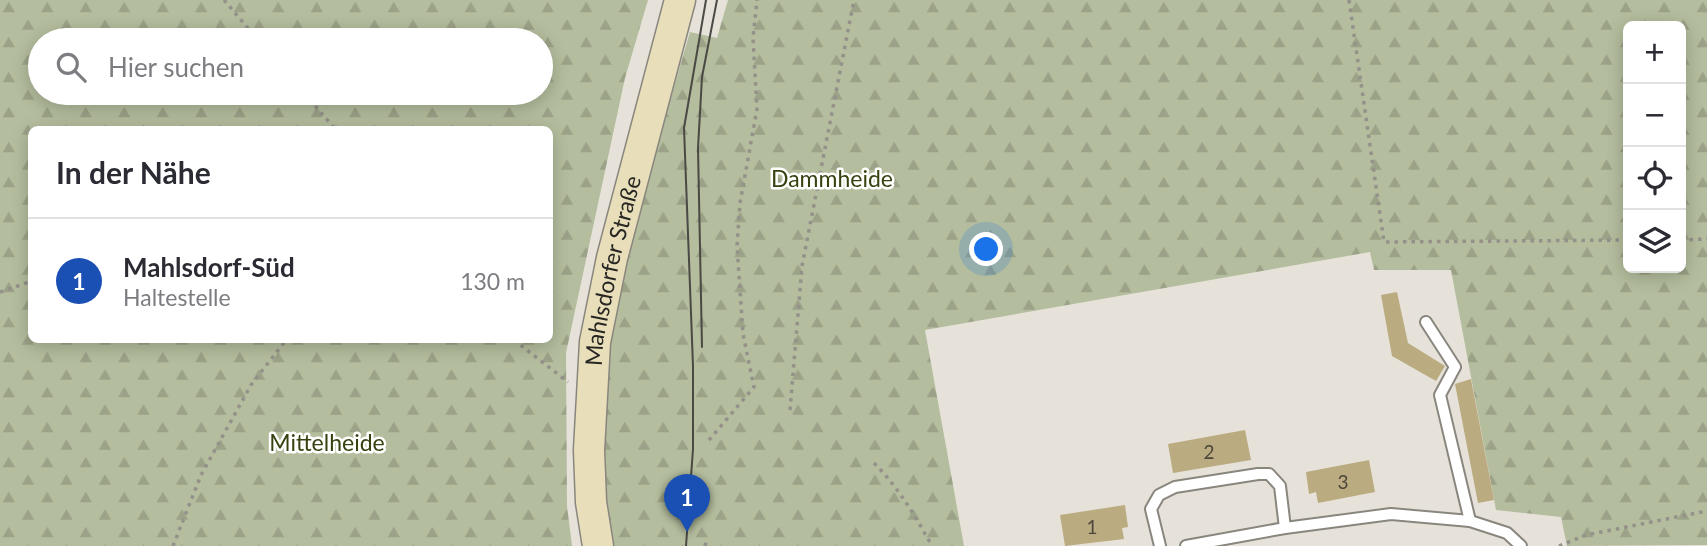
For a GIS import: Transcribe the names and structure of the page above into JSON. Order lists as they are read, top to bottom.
{
  "streets": {
    "main road": ["Mahlsdorfer Straße"]
  },
  "parks": ["Dammheide", "Mittelheide"],
  "house_numbers": ["2", "3", "1"],
  "page": {
    "map_buttons": ["+", "−"],
    "search": "Hier suchen",
    "heading": "In der Nähe",
    "list": [
      {
        "mark": "1",
        "name": "Mahlsdorf-Süd",
        "note": "Haltestelle",
        "value": "130 m"
      }
    ],
    "pins": "1"
  }
}
